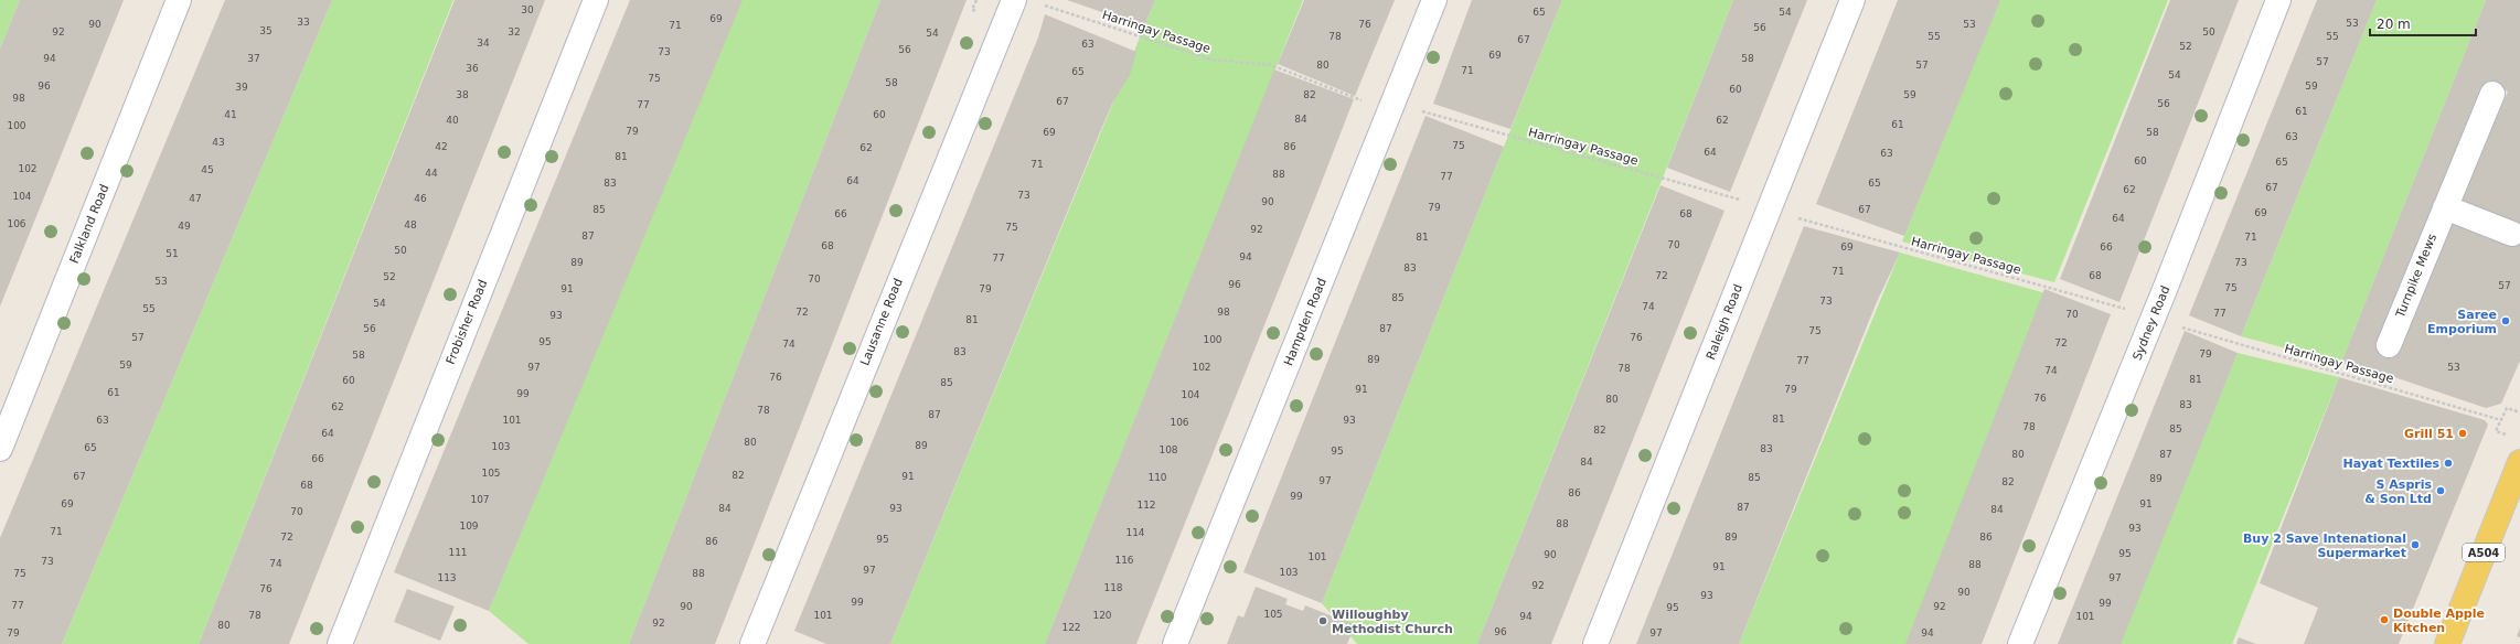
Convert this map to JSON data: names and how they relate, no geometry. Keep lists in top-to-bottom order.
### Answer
{
  "streets": {
    "main road": ["A504"],
    "street": [
      "Falkland Road",
      "Turnpike Mews",
      "Frobisher Road",
      "Lausanne Road",
      "Hampden Road",
      "Raleigh Road",
      "Sydney Road"
    ],
    "path": ["Harringay Passage"]
  },
  "places": [
    "Saree Emporium",
    "Grill 51",
    "Hayat Textiles",
    "S Aspris & Son Ltd",
    "Buy 2 Save Intenational Supermarket",
    "Double Apple Kitchen",
    "Willoughby Methodist Church"
  ],
  "house_numbers": [
    "30",
    "65",
    "54",
    "69",
    "33",
    "53",
    "90",
    "76",
    "53",
    "71",
    "56",
    "35",
    "92",
    "32",
    "50",
    "54",
    "78",
    "55",
    "55",
    "67",
    "34",
    "63",
    "52",
    "56",
    "73",
    "69",
    "94",
    "37",
    "58",
    "57",
    "80",
    "57",
    "36",
    "71",
    "65",
    "54",
    "75",
    "58",
    "96",
    "59",
    "39",
    "60",
    "38",
    "82",
    "59",
    "98",
    "67",
    "56",
    "77",
    "61",
    "41",
    "60",
    "84",
    "40",
    "62",
    "61",
    "100",
    "79",
    "69",
    "58",
    "63",
    "43",
    "75",
    "42",
    "86",
    "62",
    "64",
    "63",
    "81",
    "60",
    "65",
    "71",
    "102",
    "45",
    "44",
    "88",
    "77",
    "64",
    "83",
    "65",
    "67",
    "62",
    "73",
    "104",
    "47",
    "46",
    "90",
    "79",
    "85",
    "67",
    "69",
    "66",
    "68",
    "64",
    "106",
    "48",
    "49",
    "75",
    "92",
    "87",
    "81",
    "71",
    "70",
    "68",
    "69",
    "66",
    "50",
    "51",
    "94",
    "77",
    "89",
    "73",
    "83",
    "71",
    "72",
    "68",
    "52",
    "70",
    "53",
    "96",
    "57",
    "75",
    "91",
    "79",
    "85",
    "73",
    "54",
    "74",
    "55",
    "72",
    "98",
    "77",
    "70",
    "93",
    "81",
    "56",
    "87",
    "75",
    "57",
    "76",
    "100",
    "95",
    "72",
    "74",
    "83",
    "79",
    "58",
    "89",
    "77",
    "59",
    "97",
    "102",
    "53",
    "78",
    "74",
    "76",
    "81",
    "60",
    "85",
    "91",
    "79",
    "61",
    "99",
    "104",
    "76",
    "80",
    "83",
    "62",
    "78",
    "87",
    "81",
    "63",
    "101",
    "93",
    "106",
    "78",
    "85",
    "82",
    "64",
    "80",
    "89",
    "103",
    "65",
    "83",
    "108",
    "95",
    "80",
    "87",
    "66",
    "84",
    "105",
    "82",
    "67",
    "91",
    "110",
    "85",
    "89",
    "97",
    "82",
    "68",
    "86",
    "99",
    "107",
    "69",
    "91",
    "112",
    "87",
    "84",
    "93",
    "84",
    "70",
    "88",
    "109",
    "93",
    "71",
    "114",
    "72",
    "89",
    "86",
    "95",
    "86",
    "111",
    "95",
    "90",
    "101",
    "116",
    "73",
    "74",
    "88",
    "91",
    "97",
    "103",
    "75",
    "88",
    "113",
    "97",
    "92",
    "118",
    "76",
    "90",
    "93",
    "99",
    "99",
    "77",
    "90",
    "92",
    "95",
    "105",
    "78",
    "101",
    "120",
    "94",
    "101",
    "92",
    "80",
    "122",
    "96",
    "79",
    "97",
    "94"
  ],
  "scale_bar": "20 m"
}
